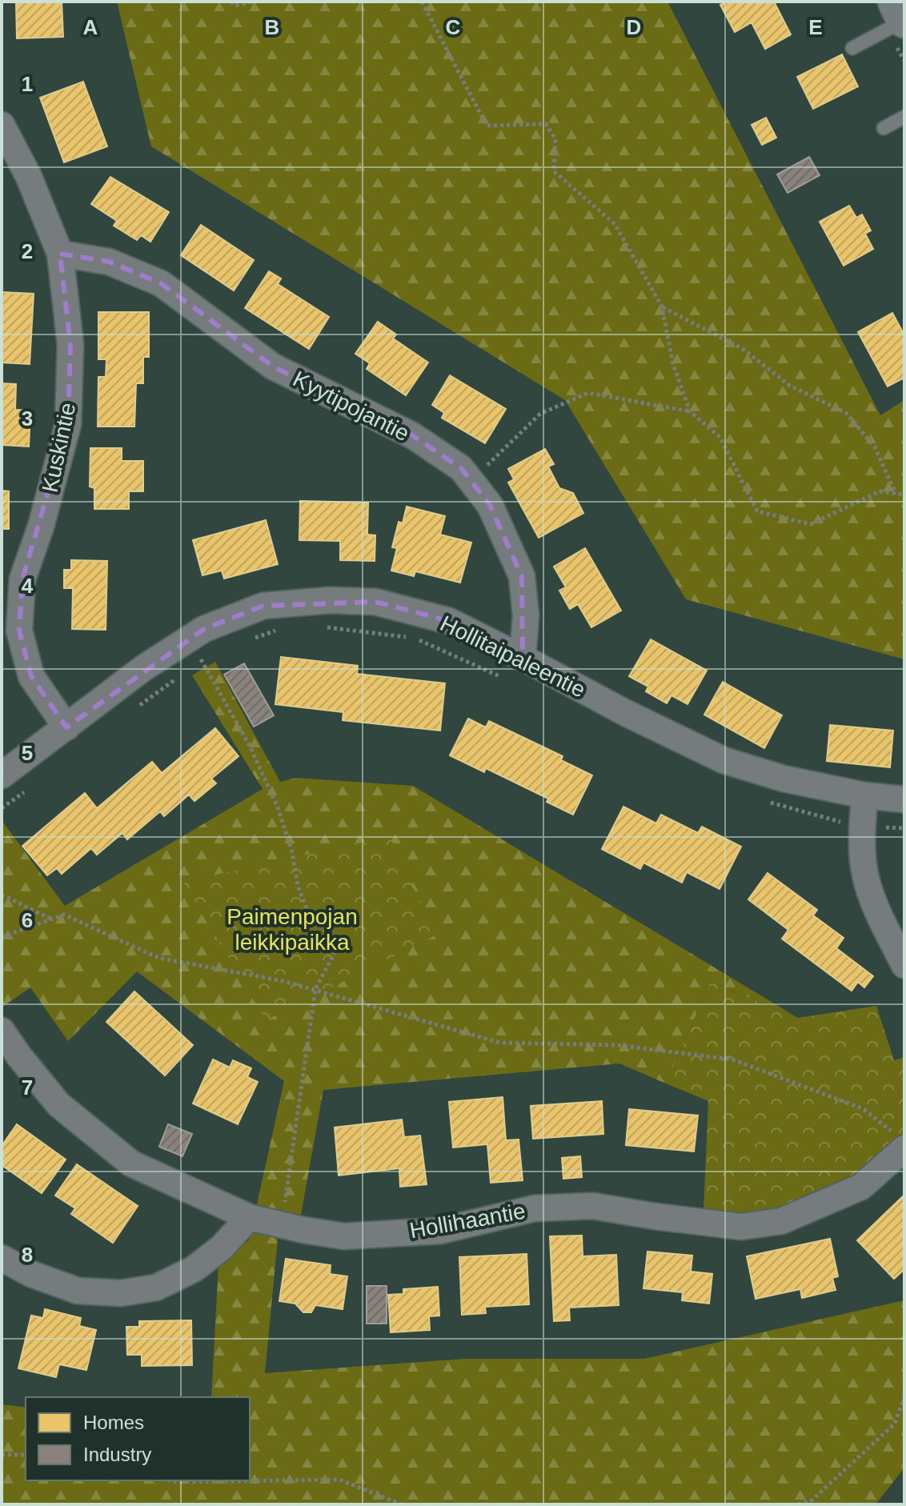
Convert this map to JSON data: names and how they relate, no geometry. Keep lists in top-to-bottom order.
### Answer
{
  "streets": {
    "street": [
      "Kyytipojantie",
      "Kuskintie",
      "Hollitaipaleentie",
      "Hollihaantie"
    ]
  },
  "crossings": [
    ["Kyytipojantie", "Kuskintie"],
    ["Kyytipojantie", "Hollitaipaleentie"],
    ["Kuskintie", "Hollitaipaleentie"]
  ],
  "parks": ["Paimenpojan leikkipaikka"],
  "legend": ["Homes", "Industry"],
  "grid": {
    "columns": [
      "A",
      "B",
      "C",
      "D",
      "E"
    ],
    "rows": [
      "1",
      "2",
      "3",
      "4",
      "5",
      "6",
      "7",
      "8"
    ]
  }
}
